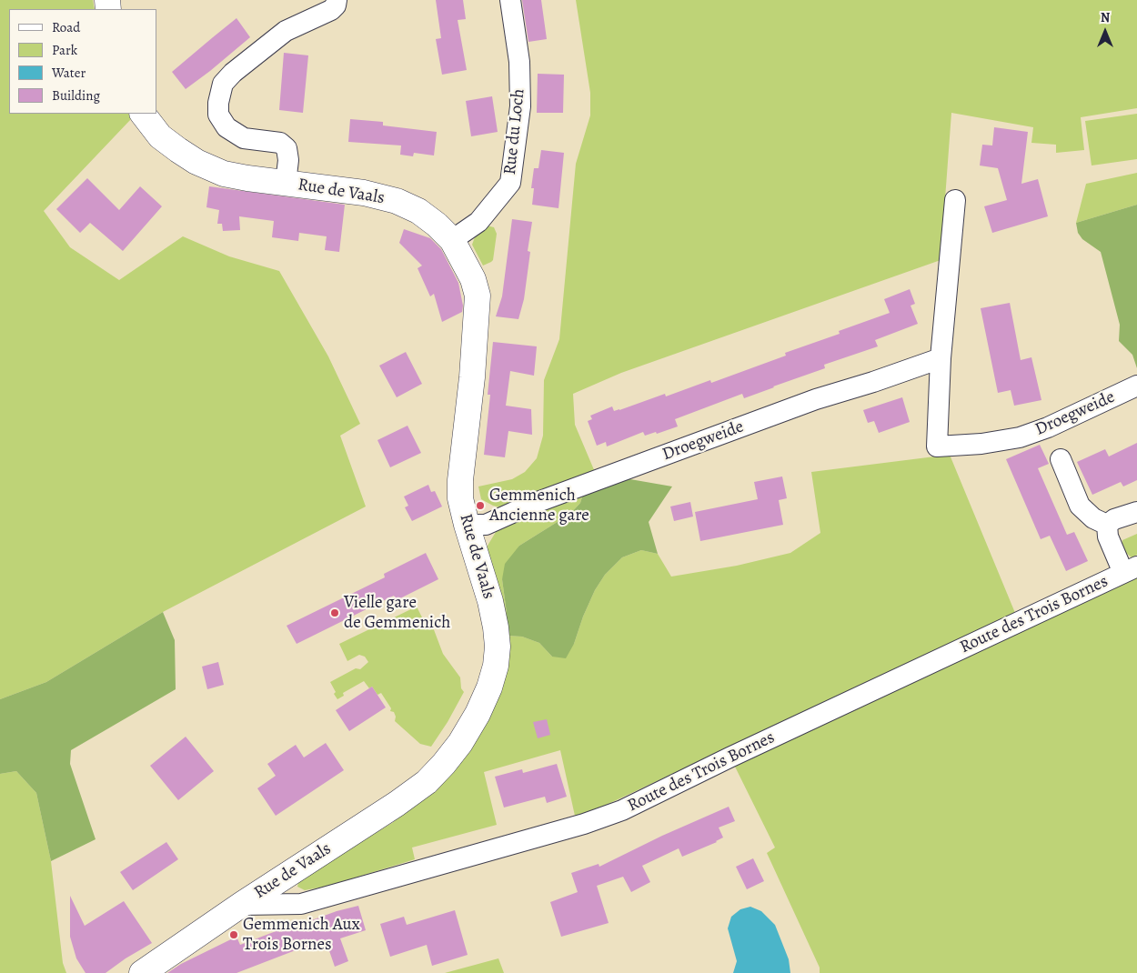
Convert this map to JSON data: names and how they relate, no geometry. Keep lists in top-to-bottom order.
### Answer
{
  "streets": {
    "main road": ["Rue de Vaals"],
    "street": ["Rue du Loch", "Droegweide", "Route des Trois Bornes"]
  },
  "crossings": [
    ["Rue du Loch", "Rue de Vaals"],
    ["Rue de Vaals", "Droegweide"],
    ["Rue de Vaals", "Route des Trois Bornes"]
  ],
  "places": ["Gemmenich Ancienne gare", "Vielle gare de Gemmenich", "Gemmenich Aux Trois Bornes"],
  "legend": [
    "Road",
    "Park",
    "Water",
    "Building"
  ],
  "north": "top"
}
